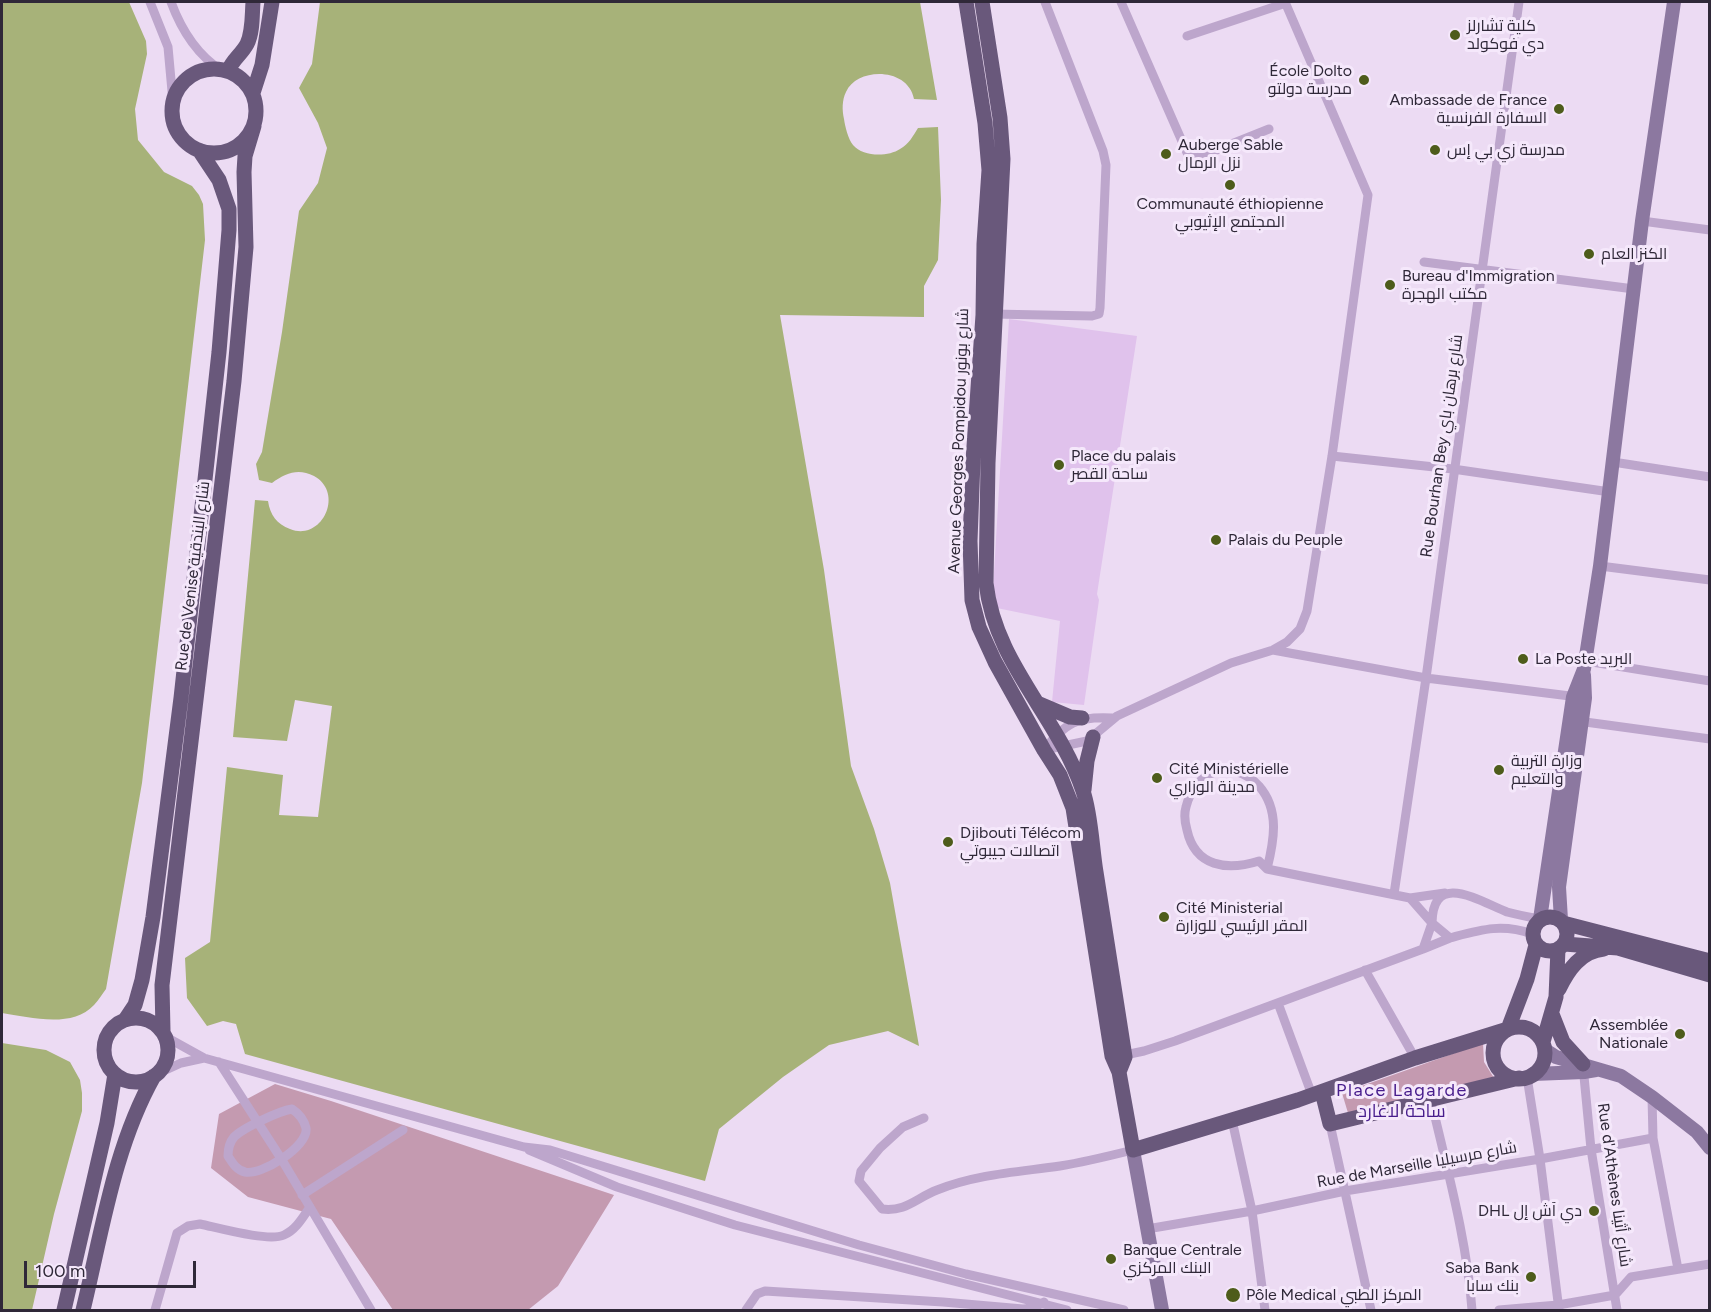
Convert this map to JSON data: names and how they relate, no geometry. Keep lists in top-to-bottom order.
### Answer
{
  "streets": {
    "main road": ["Avenue Georges Pompidou شارع بونور", "Rue de Venise شارع البندقية"],
    "street": ["Rue Bourhan Bey شارع برهان باي", "Rue de Marseille شارع مرسيليا", "Rue d'Athènes شارع أثينا"]
  },
  "crossings": [
    ["Rue de Marseille شارع مرسيليا", "Rue d'Athènes شارع أثينا"]
  ],
  "districts": ["Place Lagarde ساحة لاغارد"],
  "places": [
    "كلية تشارلز دي فوكولد",
    "École Dolto مدرسة دولتو",
    "Ambassade de France السفارة الفرنسية",
    "مدرسة زي بي إس",
    "Auberge Sable نزل الرمال",
    "Communauté éthiopienne المجتمع الإثيوبي",
    "الكنز العام",
    "Bureau d'Immigration مكتب الهجرة",
    "Place du palais ساحة القصر",
    "Palais du Peuple",
    "La Poste البريد",
    "وزارة التربية والتعليم",
    "Cité Ministérielle مدينة الوزاري",
    "Djibouti Télécom اتصالات جيبوتي",
    "Cité Ministerial المقر الرئيسي للوزارة",
    "Assemblée Nationale",
    "DHL دي آش إل",
    "Banque Centrale البنك المركزي",
    "Saba Bank بنك سابا",
    "Pôle Medical المركز الطبي"
  ],
  "scale_bar": "100 m"
}
